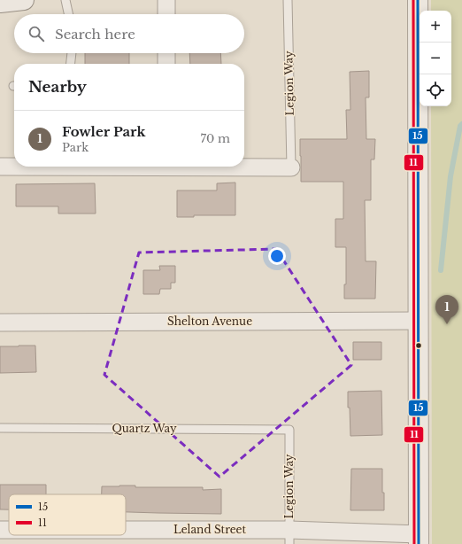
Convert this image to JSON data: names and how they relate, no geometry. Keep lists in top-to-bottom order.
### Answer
{
  "streets": {
    "street": ["Shelton Avenue", "Leland Street"],
    "lane": ["Legion Way", "Quartz Way"]
  },
  "crossings": [
    ["Legion Way", "Quartz Way"],
    ["Legion Way", "Leland Street"]
  ],
  "lines": ["transit line 15", "transit line 11"],
  "legend": ["15", "11"],
  "page": {
    "map_buttons": ["+", "−"],
    "search": "Search here",
    "heading": "Nearby",
    "list": [
      {
        "mark": "1",
        "name": "Fowler Park",
        "note": "Park",
        "value": "70 m"
      }
    ],
    "pins": "1"
  }
}
